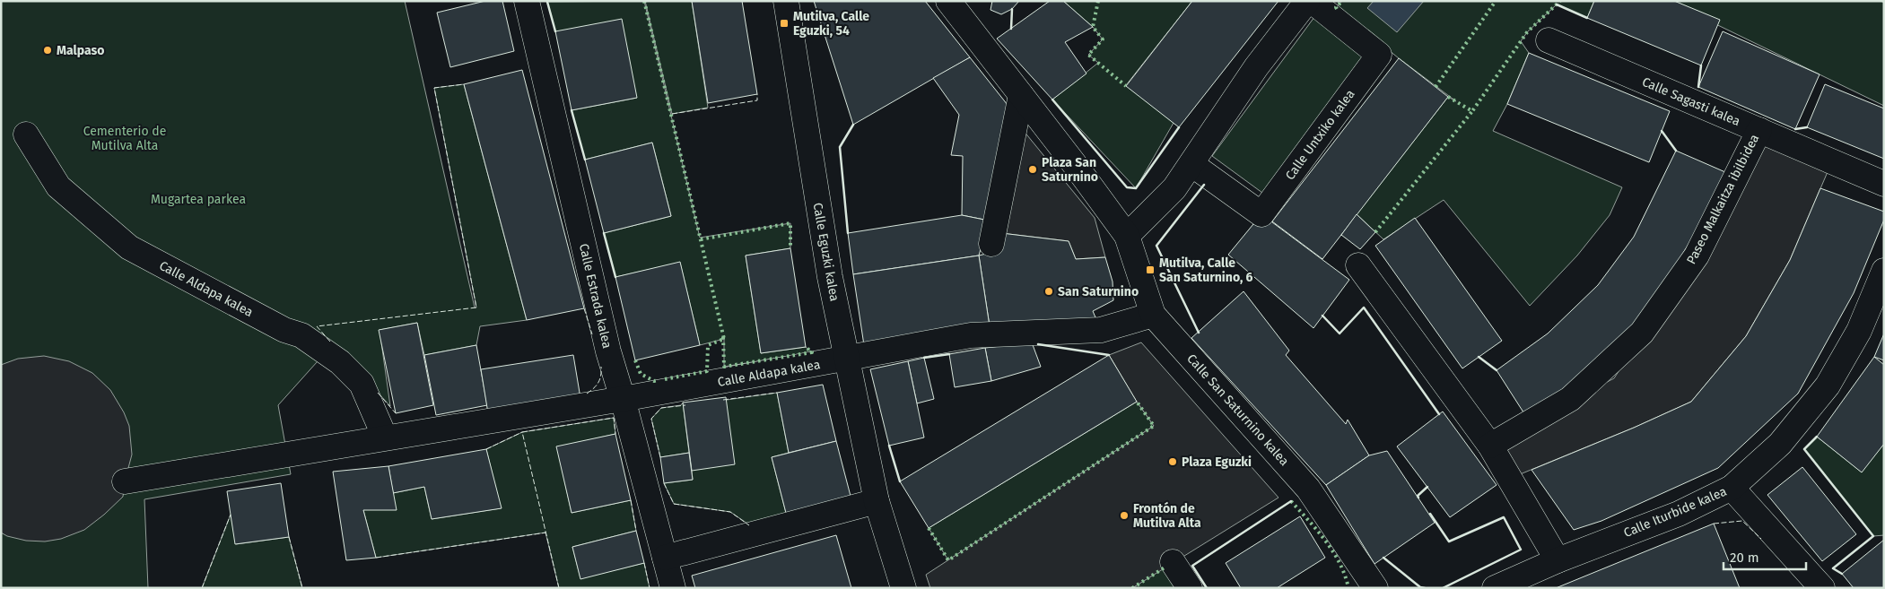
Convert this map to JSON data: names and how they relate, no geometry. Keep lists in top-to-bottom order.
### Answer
{
  "streets": {
    "street": [
      "Calle Sagasti kalea",
      "Calle Untxiko kalea",
      "Paseo Malkaitza ibilbidea",
      "Calle Eguzki kalea",
      "Calle Aldapa kalea",
      "Calle Estrada kalea",
      "Calle San Saturnino kalea",
      "Calle Iturbide kalea"
    ]
  },
  "crossings": [
    ["Calle Sagasti kalea", "Paseo Malkaitza ibilbidea"],
    ["Calle Eguzki kalea", "Calle Aldapa kalea"],
    ["Calle Aldapa kalea", "Calle Estrada kalea"],
    ["Calle Aldapa kalea", "Calle San Saturnino kalea"]
  ],
  "parks": ["Cementerio de Mutilva Alta", "Mugartea parkea"],
  "places": {
    "transit": ["Mutilva, Calle Eguzki, 54", "Mutilva, Calle San Saturnino, 6"],
    "other": [
      "Malpaso",
      "Plaza San Saturnino",
      "San Saturnino",
      "Plaza Eguzki",
      "Frontón de Mutilva Alta"
    ]
  },
  "scale_bar": "20 m"
}
